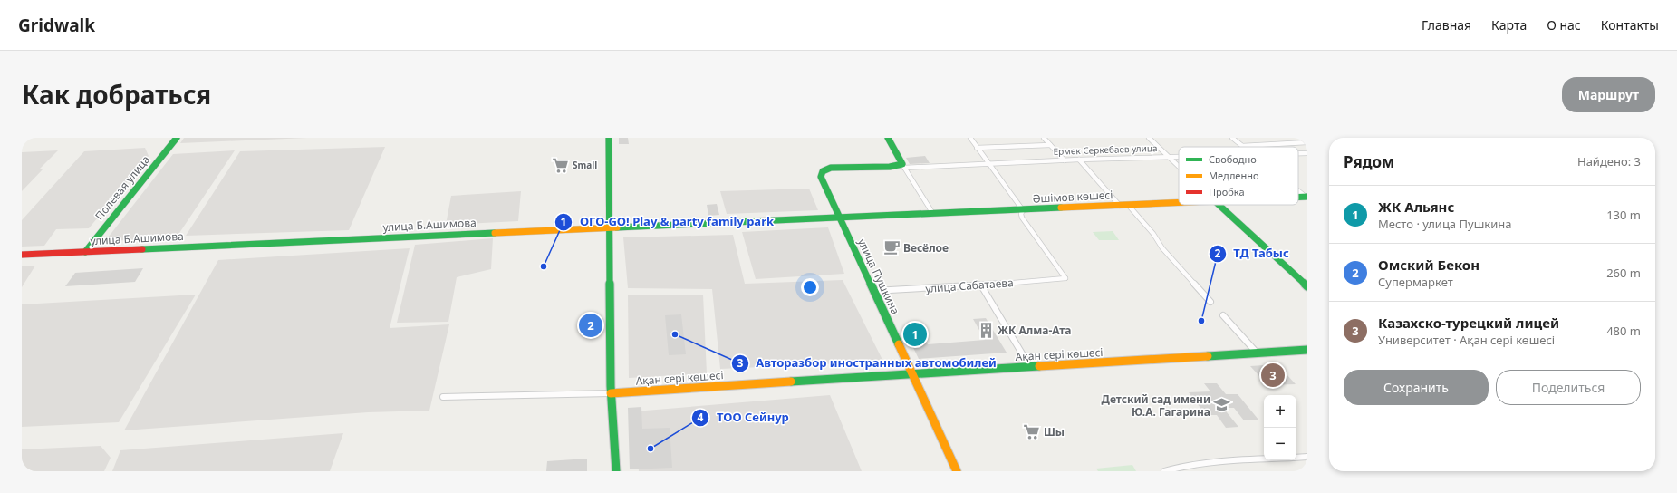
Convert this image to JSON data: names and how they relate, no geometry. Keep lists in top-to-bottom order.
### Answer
{
  "streets": {
    "street": [
      "Ермек Серкебаев улица",
      "Полевая улица",
      "Әшімов көшесі",
      "улица Б.Ашимова",
      "улица Пушкина",
      "улица Сабатаева",
      "Ақан сері көшесі"
    ]
  },
  "crossings": [
    ["Ермек Серкебаев улица", "улица Пушкина"],
    ["Полевая улица", "улица Б.Ашимова"],
    ["Әшімов көшесі", "улица Б.Ашимова"],
    ["Әшімов көшесі", "улица Пушкина"],
    ["Әшімов көшесі", "улица Сабатаева"],
    ["улица Б.Ашимова", "улица Пушкина"],
    ["улица Пушкина", "улица Сабатаева"],
    ["улица Пушкина", "Ақан сері көшесі"]
  ],
  "places": {
    "supermarket": ["Small", "Шы"],
    "cafe": ["Весёлое"],
    "other": [
      "ОГО-GO! Play & party family park",
      "ТД Табыс",
      "Авторазбор иностранных автомобилей",
      "ТОО Сейнур"
    ],
    "building": ["ЖК Алма-Ата"],
    "school or university": ["Детский сад имени Ю.А. Гагарина"]
  },
  "legend": ["Свободно", "Медленно", "Пробка"],
  "page": {
    "header": "Gridwalk",
    "nav": [
      "Главная",
      "Карта",
      "О нас",
      "Контакты"
    ],
    "title": "Как добраться",
    "buttons": [
      "Маршрут",
      ["Сохранить", "Поделиться"]
    ],
    "heading": ["Рядом", "Найдено: 3"],
    "list": [
      {
        "mark": "1",
        "name": "ЖК Альянс",
        "note": "Место · улица Пушкина",
        "value": "130 m"
      },
      {
        "mark": "2",
        "name": "Омский Бекон",
        "note": "Супермаркет",
        "value": "260 m"
      },
      {
        "mark": "3",
        "name": "Казахско-турецкий лицей",
        "note": "Университет · Ақан сері көшесі",
        "value": "480 m"
      }
    ],
    "pins": ["2", "1", "3"],
    "map_buttons": ["+", "−"]
  }
}
